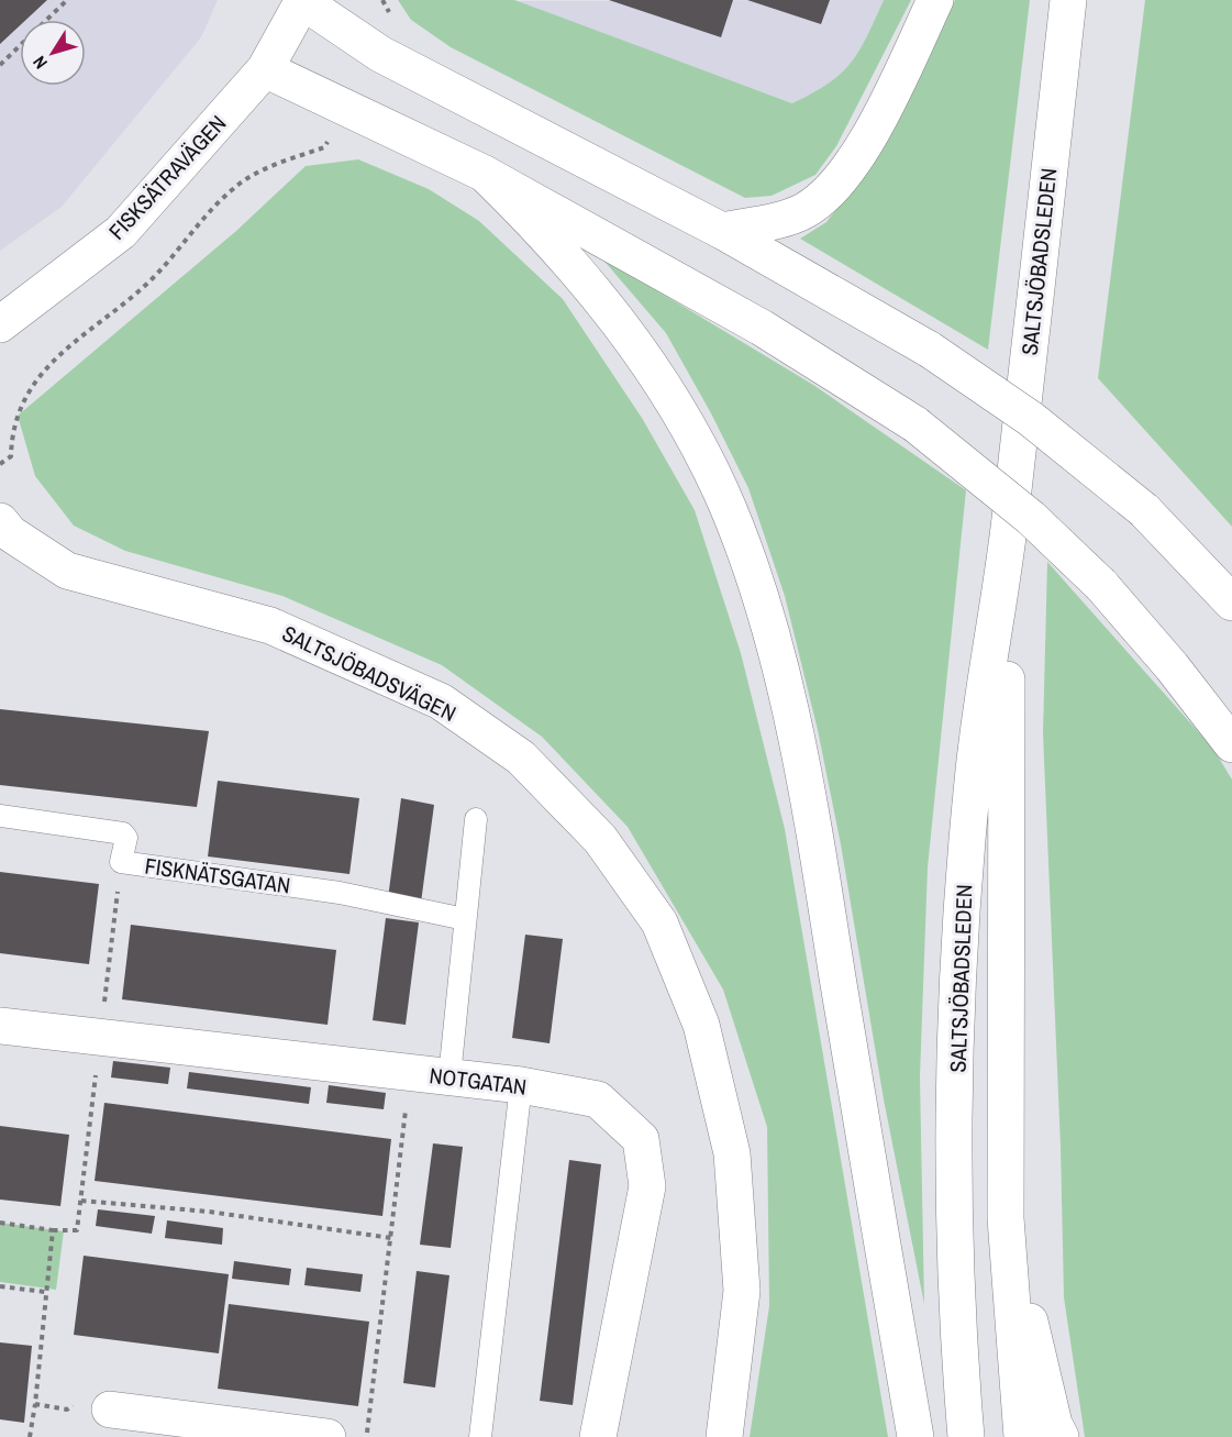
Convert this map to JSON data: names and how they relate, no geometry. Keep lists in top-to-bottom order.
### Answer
{
  "streets": {
    "main road": [
      "FISKSÄTRAVÄGEN",
      "SALTSJÖBADSLEDEN",
      "SALTSJÖBADSVÄGEN",
      "NOTGATAN"
    ],
    "lane": ["FISKNÄTSGATAN"]
  },
  "north": "bottom left"
}
